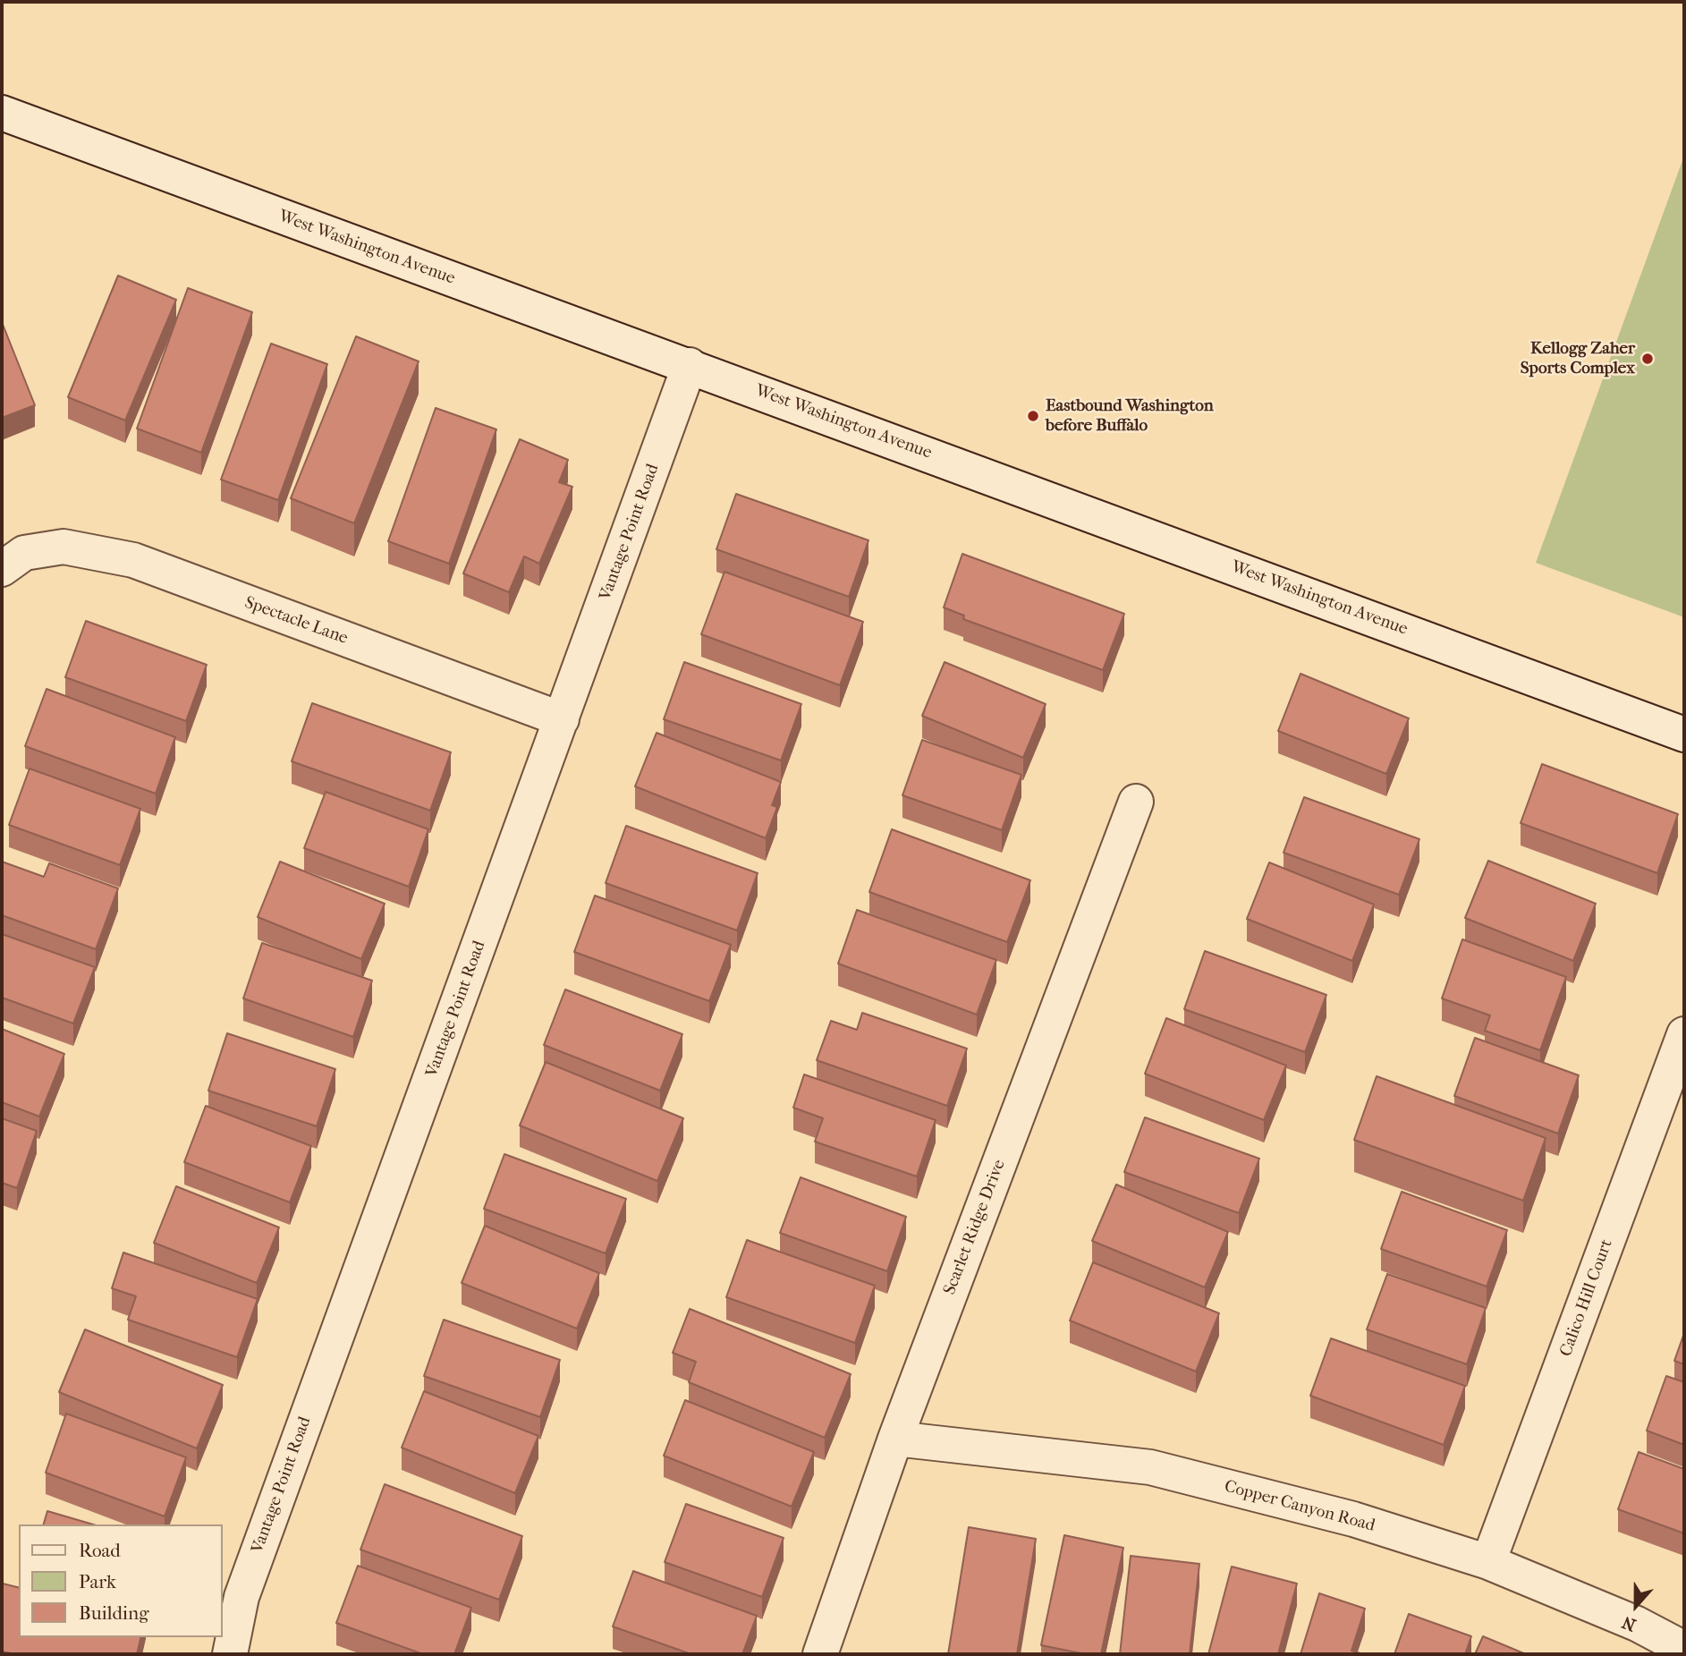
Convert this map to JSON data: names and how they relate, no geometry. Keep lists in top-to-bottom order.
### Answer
{
  "streets": {
    "street": [
      "West Washington Avenue",
      "Vantage Point Road",
      "Spectacle Lane",
      "Scarlet Ridge Drive",
      "Calico Hill Court",
      "Copper Canyon Road"
    ]
  },
  "crossings": [
    ["West Washington Avenue", "Vantage Point Road"],
    ["Vantage Point Road", "Spectacle Lane"],
    ["Scarlet Ridge Drive", "Copper Canyon Road"],
    ["Calico Hill Court", "Copper Canyon Road"]
  ],
  "places": ["Kellogg Zaher Sports Complex", "Eastbound Washington before Buffalo"],
  "legend": ["Road", "Park", "Building"],
  "north": "bottom"
}
